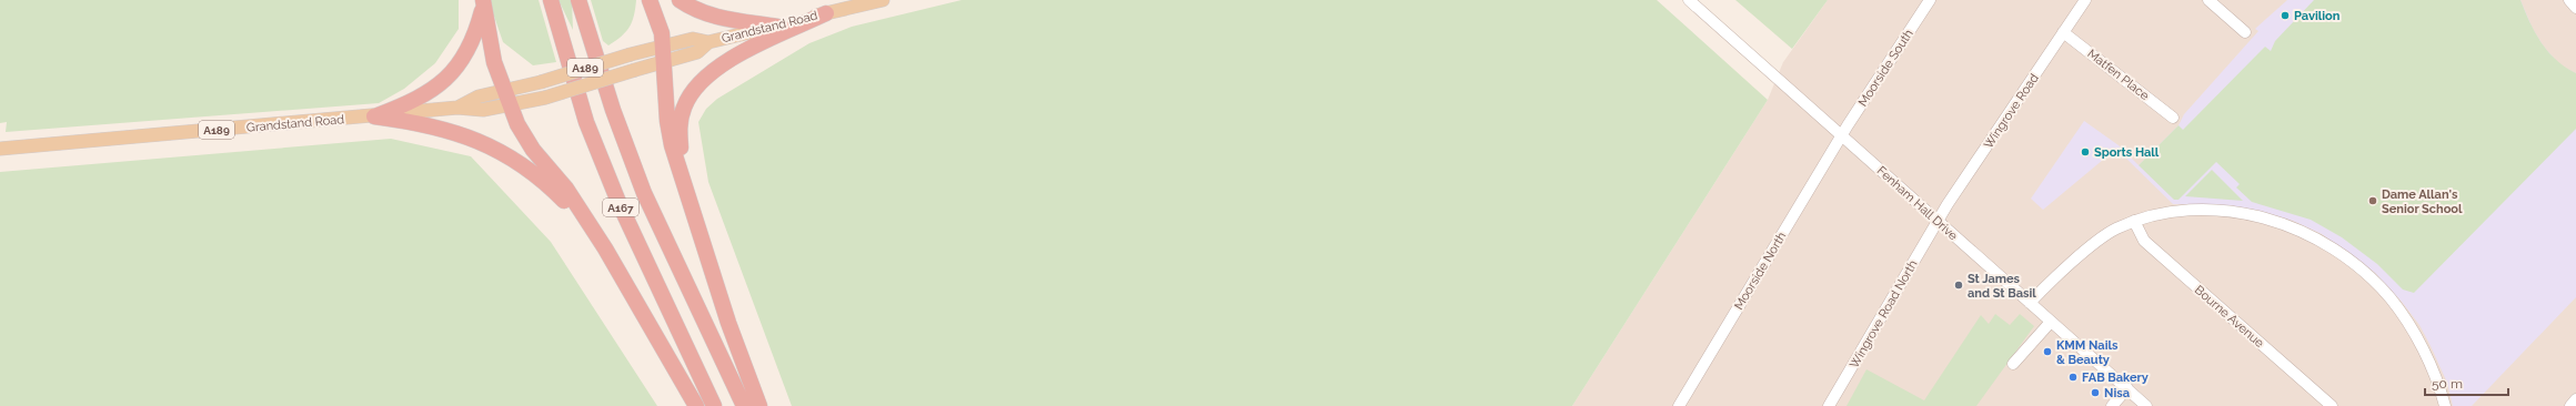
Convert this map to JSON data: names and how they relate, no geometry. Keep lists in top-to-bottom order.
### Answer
{
  "streets": {
    "highway": ["A167"],
    "main road": ["Grandstand Road", "A189"],
    "street": [
      "Moorside South",
      "Matfen Place",
      "Wingrove Road",
      "Fenham Hall Drive",
      "Moorside North",
      "Wingrove Road North",
      "Bourne Avenue"
    ]
  },
  "crossings": [
    ["Moorside South", "Fenham Hall Drive"],
    ["Moorside South", "Moorside North"],
    ["Matfen Place", "Wingrove Road"],
    ["Wingrove Road", "Fenham Hall Drive"],
    ["Wingrove Road", "Wingrove Road North"],
    ["Fenham Hall Drive", "Moorside North"],
    ["Fenham Hall Drive", "Wingrove Road North"]
  ],
  "places": [
    "Pavilion",
    "Sports Hall",
    "Dame Allan's Senior School",
    "St James and St Basil",
    "KMM Nails & Beauty",
    "FAB Bakery",
    "Nisa"
  ],
  "scale_bar": "50 m"
}
